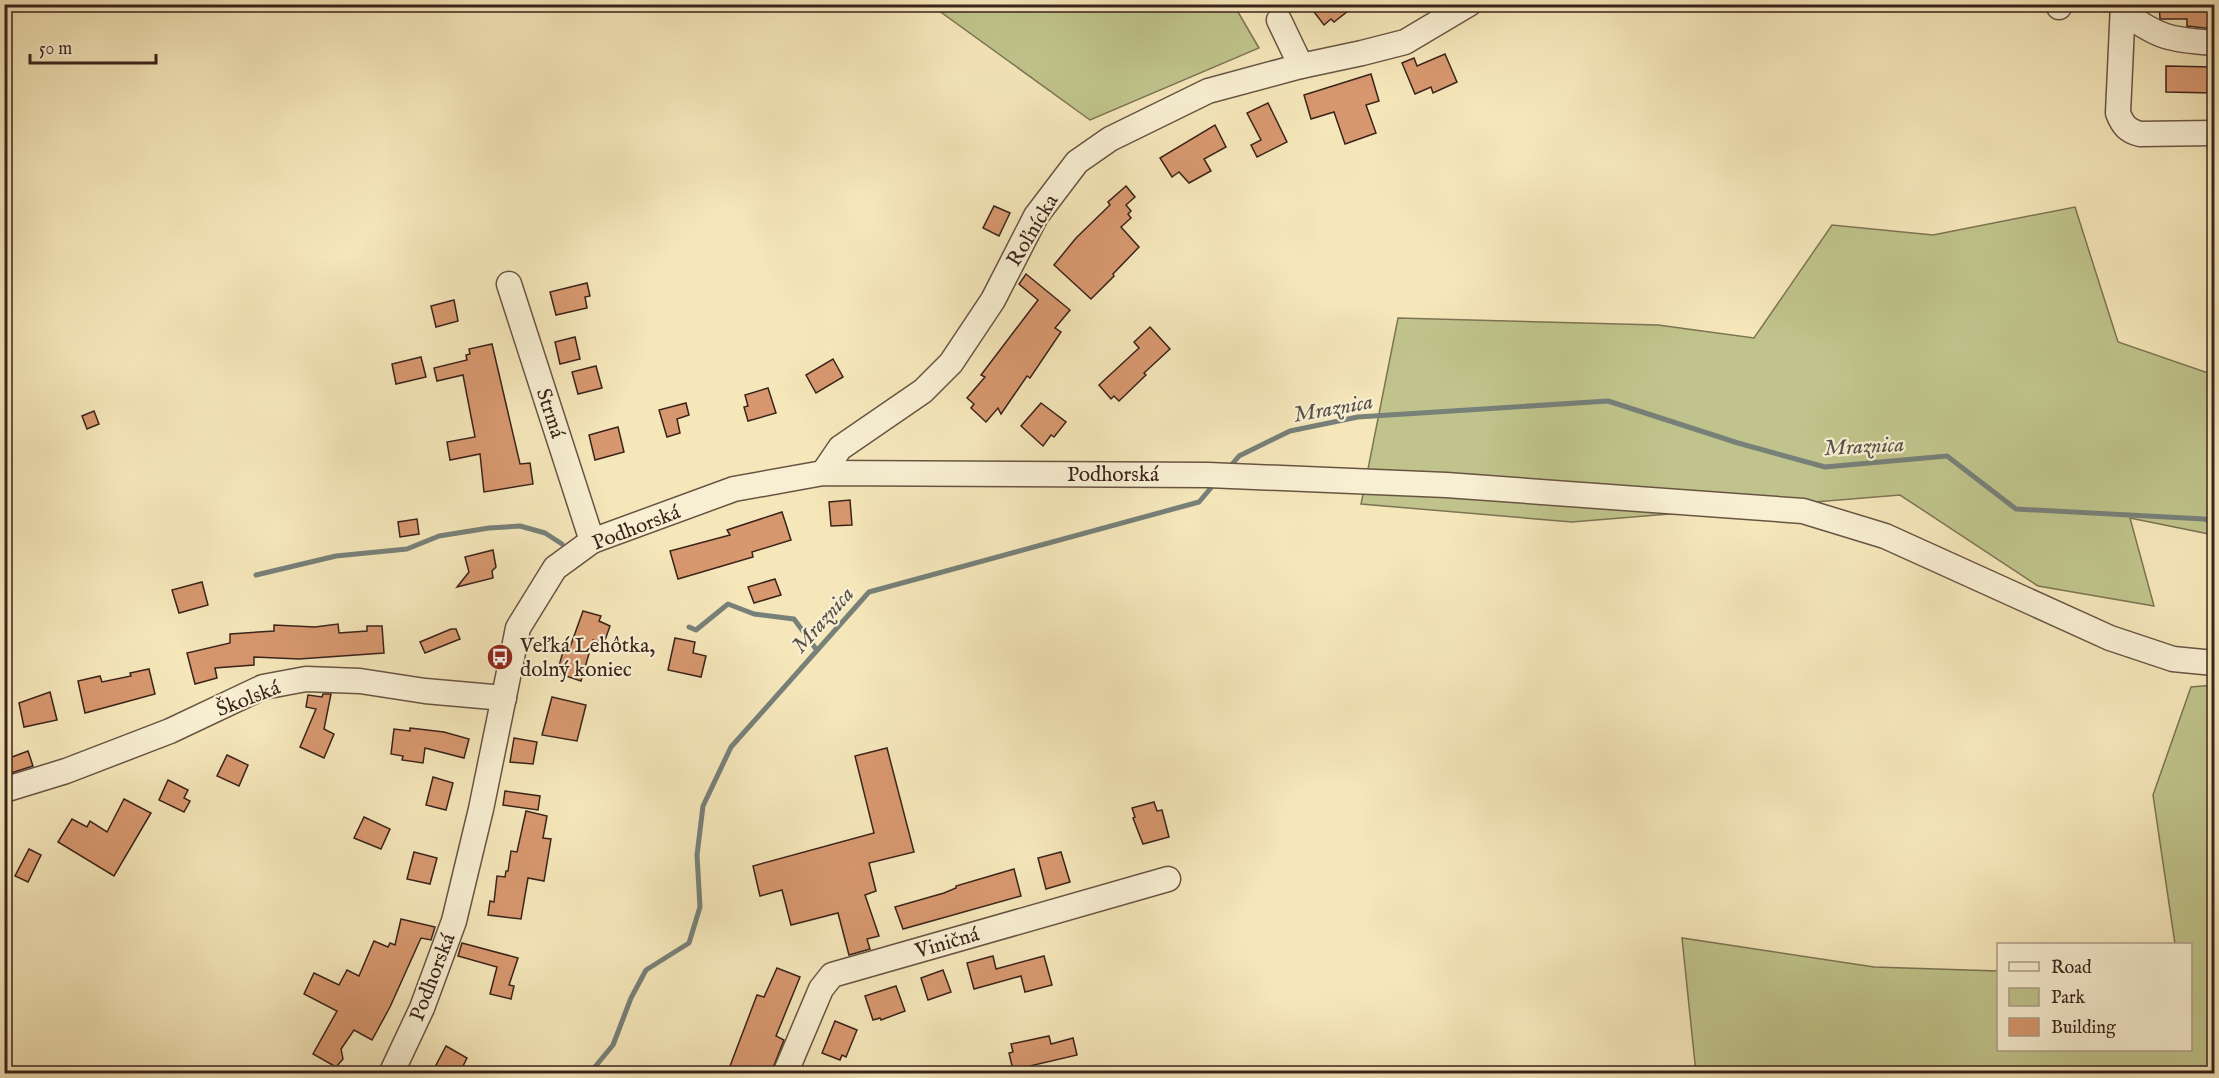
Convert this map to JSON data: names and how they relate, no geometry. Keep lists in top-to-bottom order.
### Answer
{
  "streets": {
    "street": [
      "Roľnícka",
      "Strmá",
      "Podhorská",
      "Školská",
      "Viničná"
    ]
  },
  "crossings": [
    ["Roľnícka", "Podhorská"],
    ["Strmá", "Podhorská"],
    ["Podhorská", "Školská"]
  ],
  "water": ["Mraznica"],
  "places": {
    "bus stop": ["Veľká Lehôtka, dolný koniec"]
  },
  "legend": ["Road", "Park", "Building"],
  "scale_bar": "50 m"
}
